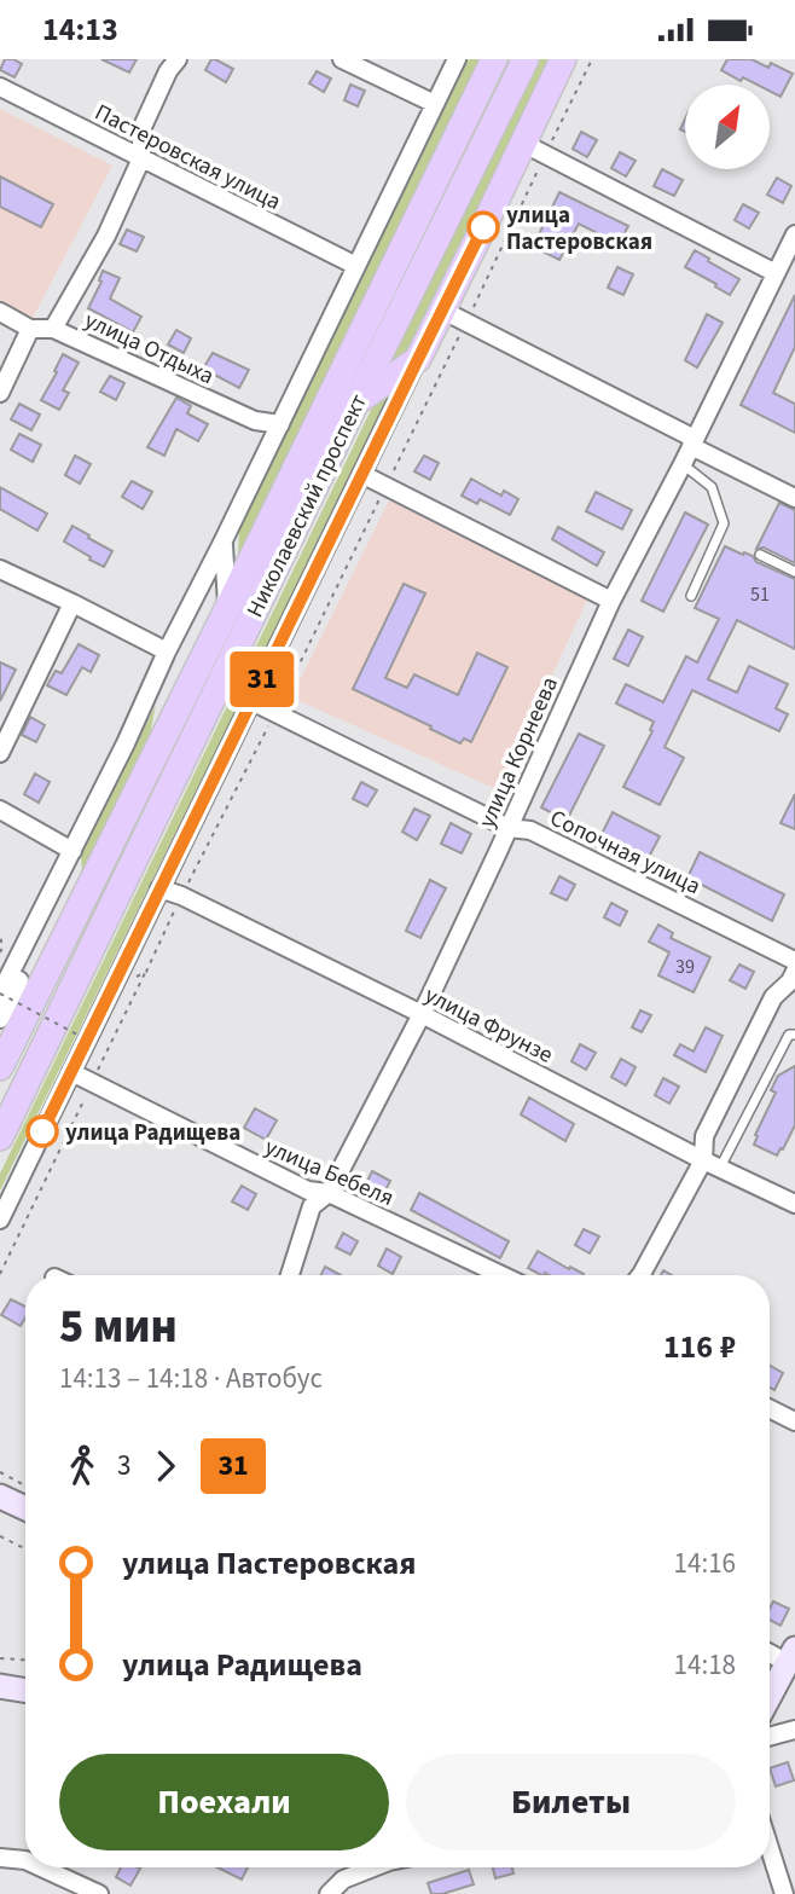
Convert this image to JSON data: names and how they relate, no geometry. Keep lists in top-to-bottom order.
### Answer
{
  "streets": {
    "main road": ["Николаевский проспект"],
    "street": [
      "Пастеровская улица",
      "улица Отдыха",
      "улица Корнеева",
      "Сопочная улица",
      "улица Фрунзе",
      "улица Бебеля"
    ]
  },
  "crossings": [
    ["улица Корнеева", "Сопочная улица"],
    ["улица Корнеева", "улица Фрунзе"],
    ["улица Корнеева", "улица Бебеля"]
  ],
  "places": ["улица Пастеровская", "улица Радищева"],
  "lines": ["bus line 31"],
  "house_numbers": ["51", "39"],
  "north": "top right",
  "page": {
    "status": "14:13",
    "on_map": "31",
    "heading": ["5 мин", "14:13 – 14:18 · Автобус", "116 ₽"],
    "legs": ["3", "31"],
    "list": [
      {
        "name": "улица Пастеровская",
        "value": "14:16"
      },
      {
        "name": "улица Радищева",
        "value": "14:18"
      }
    ],
    "buttons": ["Поехали", "Билеты"]
  }
}
